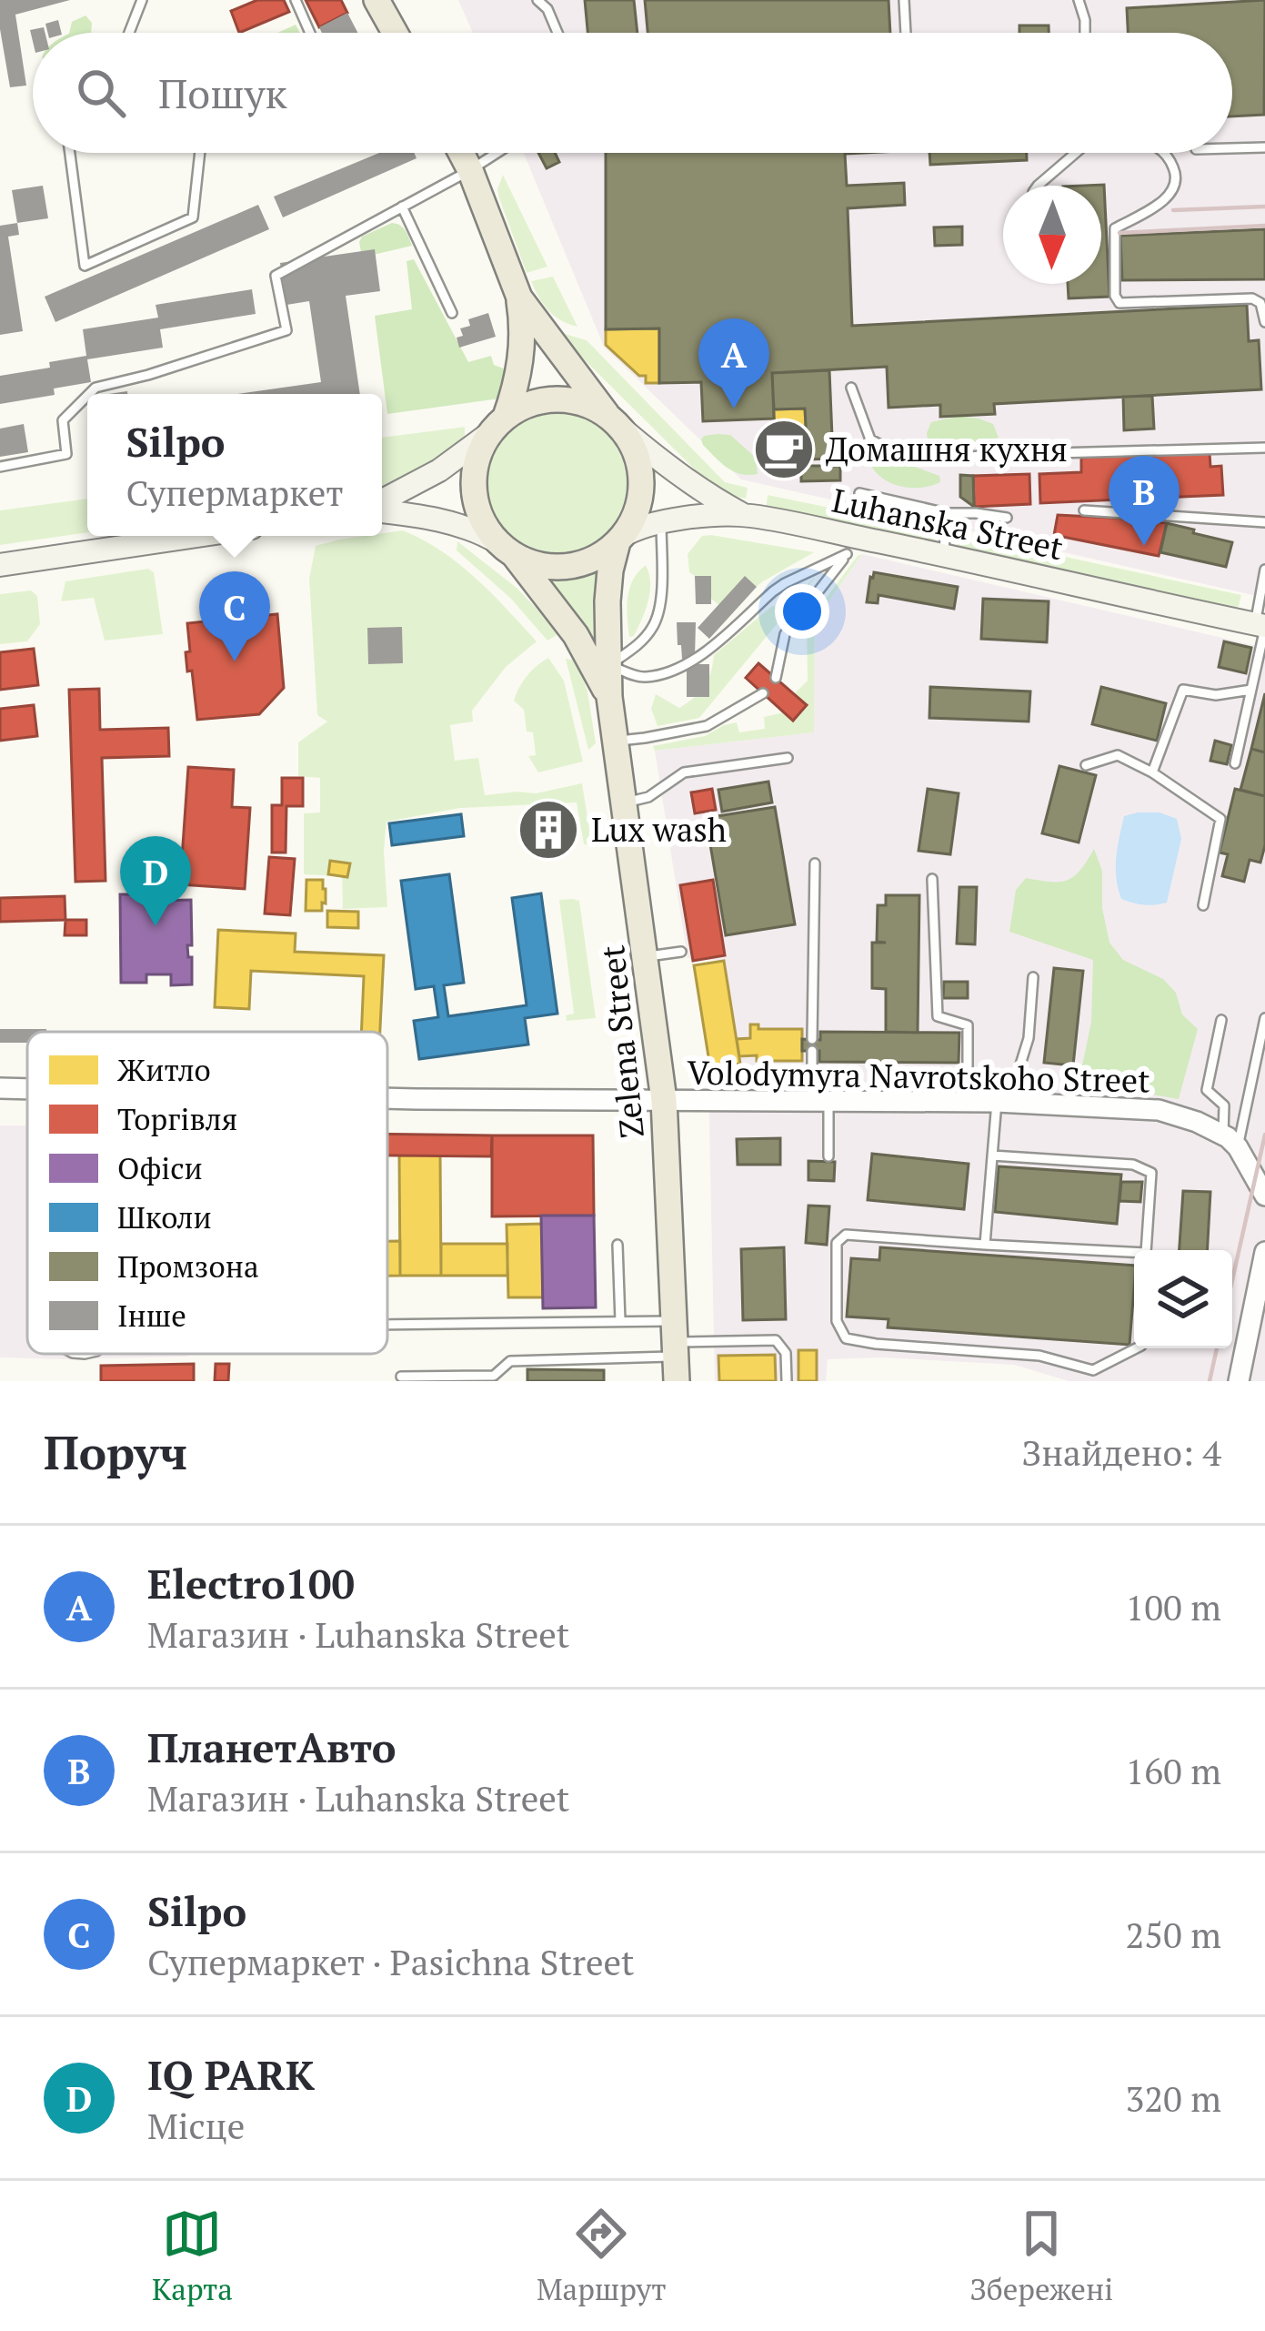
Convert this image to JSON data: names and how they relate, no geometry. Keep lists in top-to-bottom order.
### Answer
{
  "streets": {
    "main road": ["Luhanska Street", "Zelena Street"],
    "street": ["Volodymyra Navrotskoho Street"]
  },
  "crossings": [
    ["Luhanska Street", "Zelena Street"],
    ["Zelena Street", "Volodymyra Navrotskoho Street"]
  ],
  "places": {
    "cafe": ["Домашня кухня"],
    "building": ["Lux wash"]
  },
  "legend": [
    "Житло",
    "Торгівля",
    "Офіси",
    "Школи",
    "Промзона",
    "Інше"
  ],
  "north": "bottom",
  "page": {
    "search": "Пошук",
    "pins": [
      "A",
      "B",
      "C",
      "D"
    ],
    "popup": ["Silpo", "Супермаркет"],
    "heading": ["Поруч", "Знайдено: 4"],
    "list": [
      {
        "mark": "A",
        "name": "Electro100",
        "note": "Магазин · Luhanska Street",
        "value": "100 m"
      },
      {
        "mark": "B",
        "name": "ПланетАвто",
        "note": "Магазин · Luhanska Street",
        "value": "160 m"
      },
      {
        "mark": "C",
        "name": "Silpo",
        "note": "Супермаркет · Pasichna Street",
        "value": "250 m"
      },
      {
        "mark": "D",
        "name": "IQ PARK",
        "note": "Місце",
        "value": "320 m"
      }
    ],
    "nav": ["Карта", "Маршрут", "Збережені"]
  }
}
